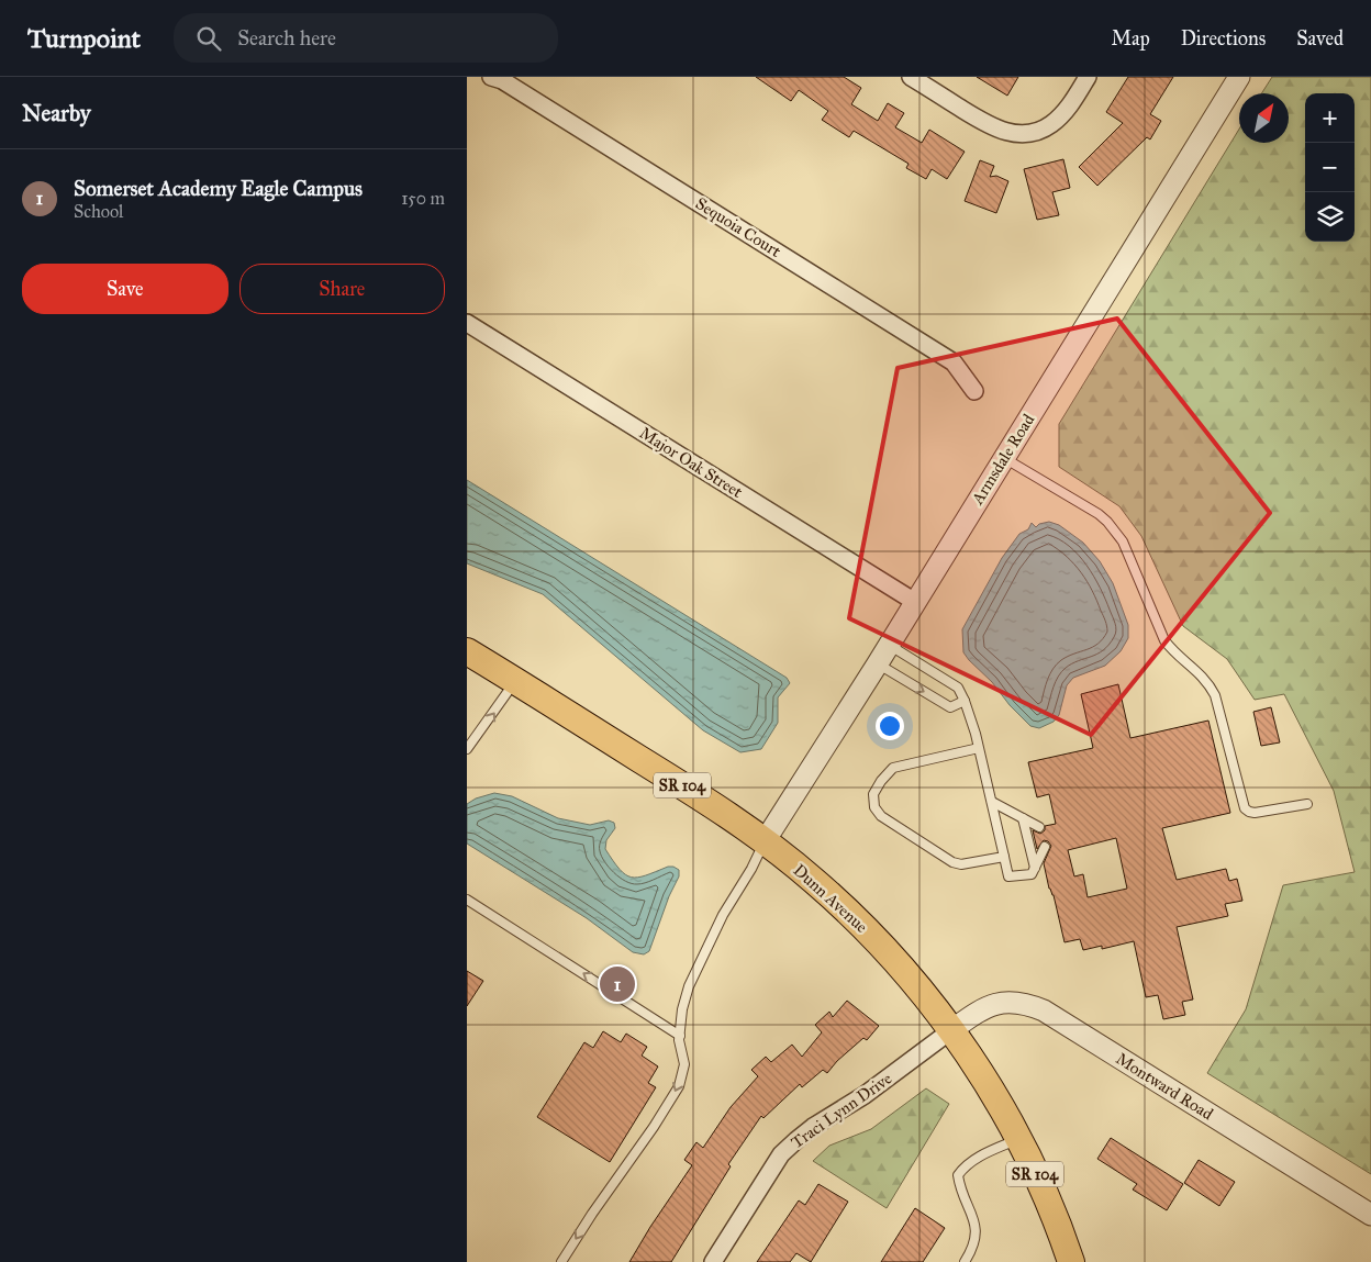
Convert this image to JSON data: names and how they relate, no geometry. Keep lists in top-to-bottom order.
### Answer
{
  "streets": {
    "main road": ["SR 104", "Dunn Avenue"],
    "street": [
      "Sequoia Court",
      "Armsdale Road",
      "Major Oak Street",
      "Montward Road",
      "Traci Lynn Drive"
    ]
  },
  "crossings": [
    ["Armsdale Road", "Major Oak Street"],
    ["Armsdale Road", "Dunn Avenue"],
    ["Dunn Avenue", "Montward Road"],
    ["Dunn Avenue", "Traci Lynn Drive"],
    ["Montward Road", "Traci Lynn Drive"]
  ],
  "north": "top right",
  "page": {
    "header": "Turnpoint",
    "search": "Search here",
    "nav": ["Map", "Directions", "Saved"],
    "heading": "Nearby",
    "map_buttons": ["+", "−"],
    "list": [
      {
        "mark": "1",
        "name": "Somerset Academy Eagle Campus",
        "note": "School",
        "value": "150 m"
      }
    ],
    "buttons": ["Save", "Share"],
    "pins": "1"
  }
}
